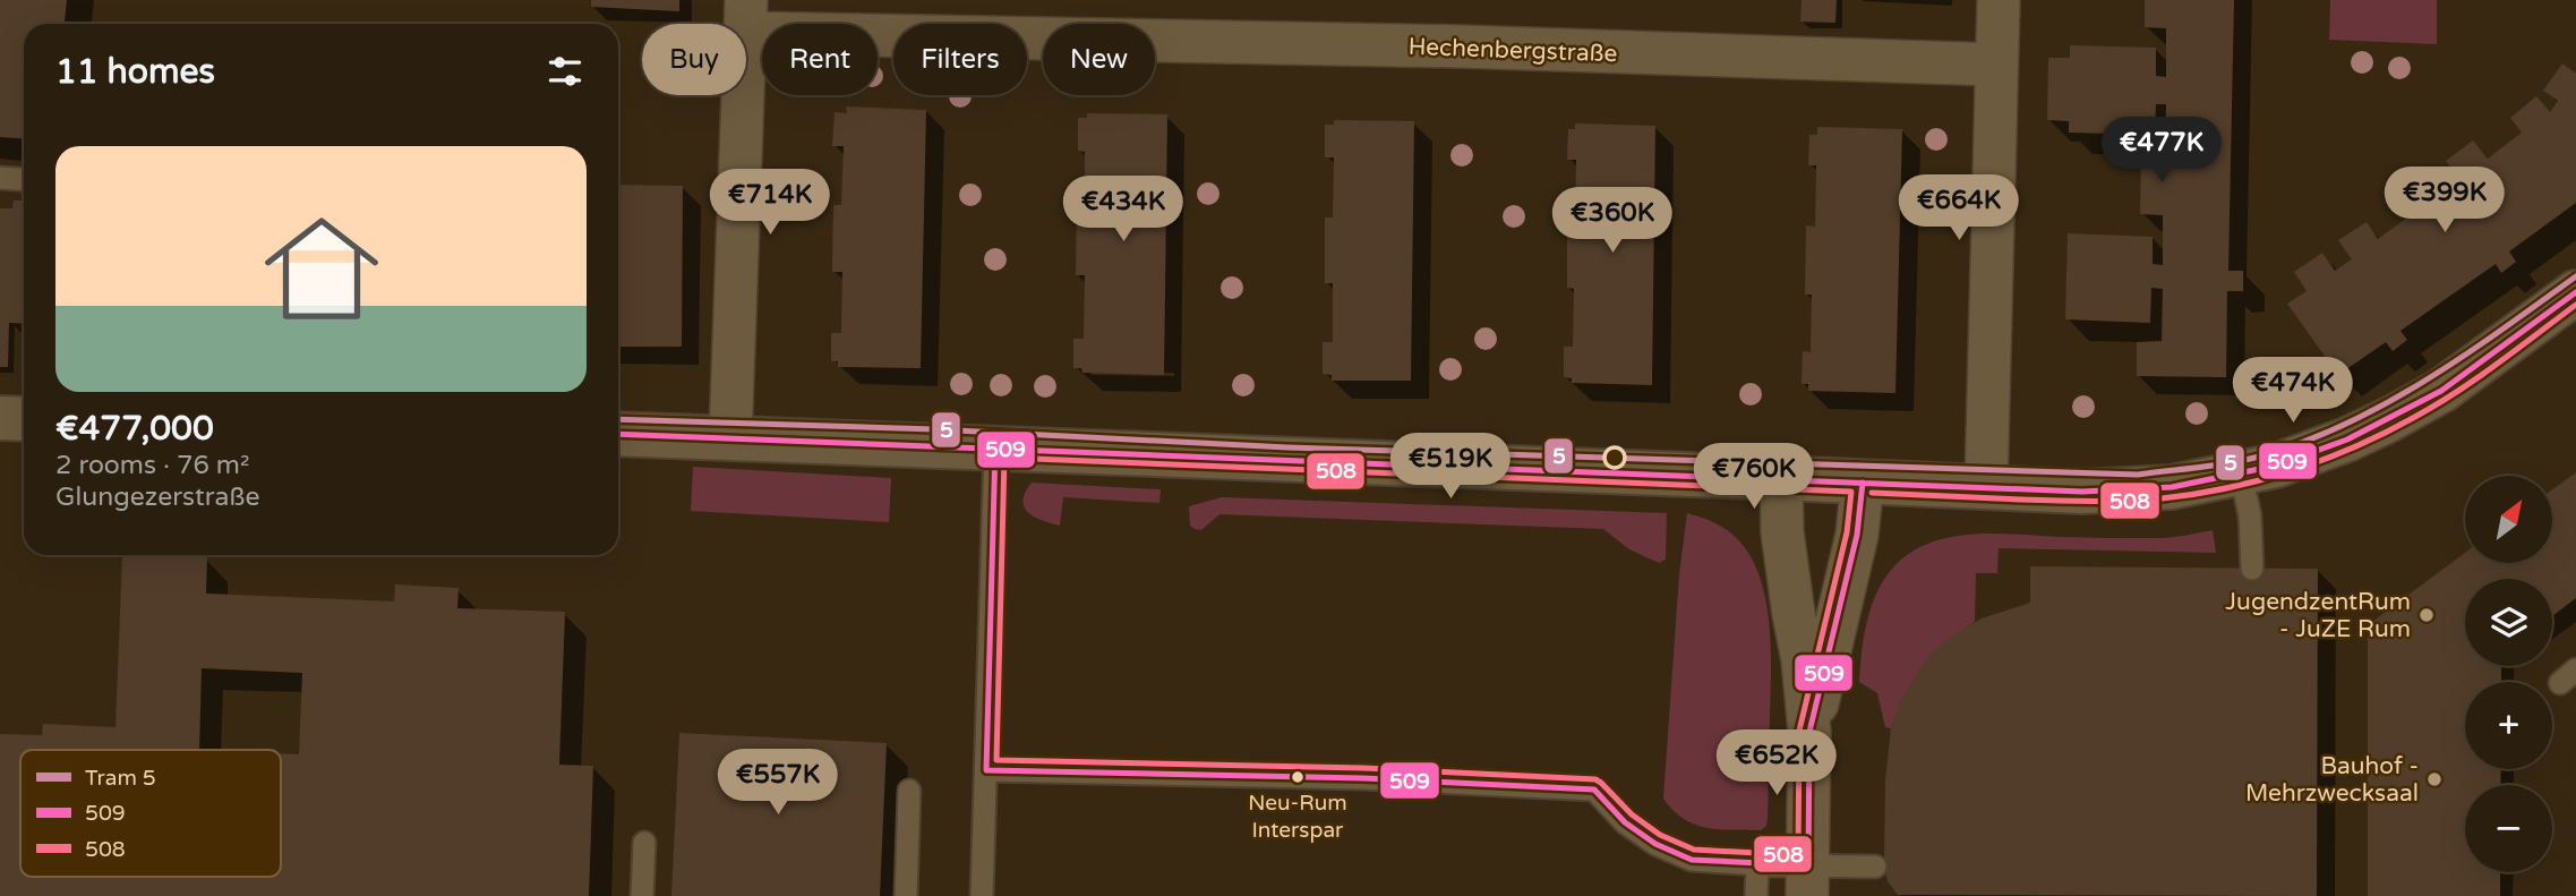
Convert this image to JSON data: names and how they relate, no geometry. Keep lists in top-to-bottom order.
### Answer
{
  "streets": {
    "street": ["Hechenbergstraße"]
  },
  "places": ["JugendzentRum - JuZE Rum", "Neu-Rum Interspar", "Bauhof - Mehrzwecksaal"],
  "lines": ["tram line 5", "transit line 509", "transit line 508"],
  "legend": ["Tram 5", "509", "508"],
  "north": "top right",
  "page": {
    "chip": [
      "Buy",
      "Rent",
      "Filters",
      "New"
    ],
    "heading": "11 homes",
    "price": [
      "€477K",
      "€399K",
      "€714K",
      "€664K",
      "€434K",
      "€360K",
      "€474K",
      "€519K",
      "€760K",
      "€652K",
      "€557K"
    ],
    "list": [
      {
        "name": "€477,000",
        "note": "2 rooms · 76 m² · Glungezerstraße"
      }
    ],
    "map_buttons": ["+", "−"]
  }
}
